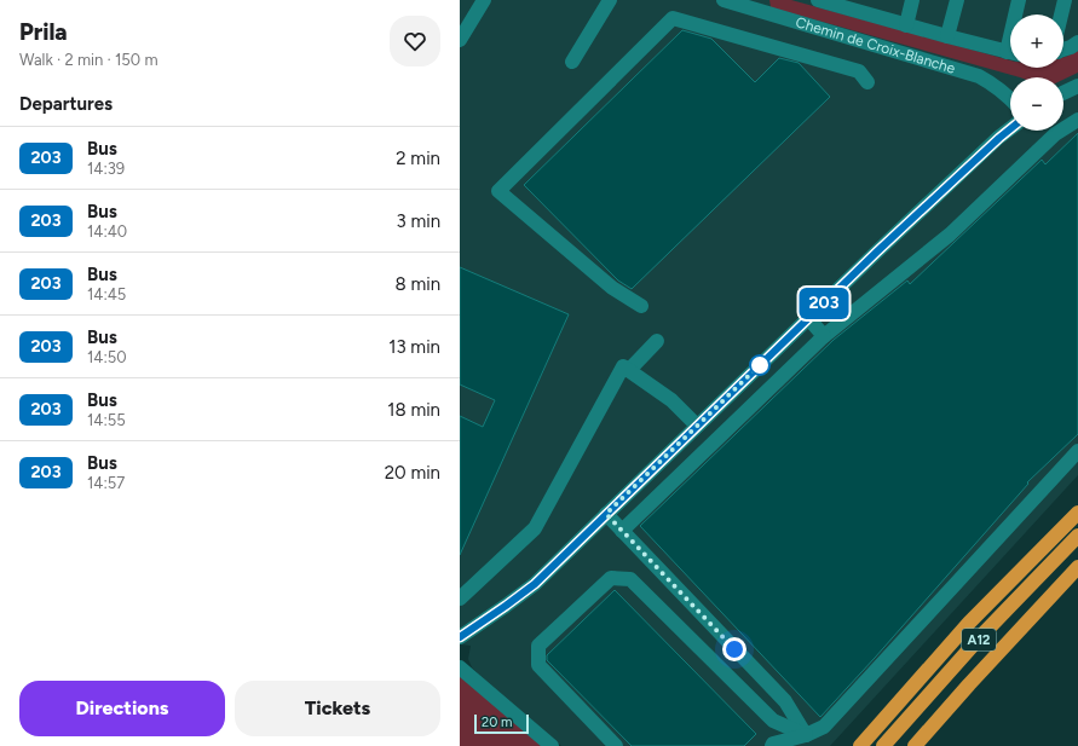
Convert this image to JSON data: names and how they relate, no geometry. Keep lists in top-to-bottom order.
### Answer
{
  "streets": {
    "highway": ["A12"],
    "street": ["Chemin de Croix-Blanche"]
  },
  "lines": ["bus line 203"],
  "scale_bar": "20 m",
  "page": {
    "heading": [
      ["Prila", "Walk · 2 min · 150 m"],
      "Departures"
    ],
    "on_map": "203",
    "map_buttons": ["+", "−"],
    "list": [
      {
        "mark": "203",
        "name": "Bus",
        "note": "14:39",
        "value": "2 min"
      },
      {
        "mark": "203",
        "name": "Bus",
        "note": "14:40",
        "value": "3 min"
      },
      {
        "mark": "203",
        "name": "Bus",
        "note": "14:45",
        "value": "8 min"
      },
      {
        "mark": "203",
        "name": "Bus",
        "note": "14:50",
        "value": "13 min"
      },
      {
        "mark": "203",
        "name": "Bus",
        "note": "14:55",
        "value": "18 min"
      },
      {
        "mark": "203",
        "name": "Bus",
        "note": "14:57",
        "value": "20 min"
      }
    ],
    "buttons": ["Directions", "Tickets"],
    "scale": "20 m"
  }
}
